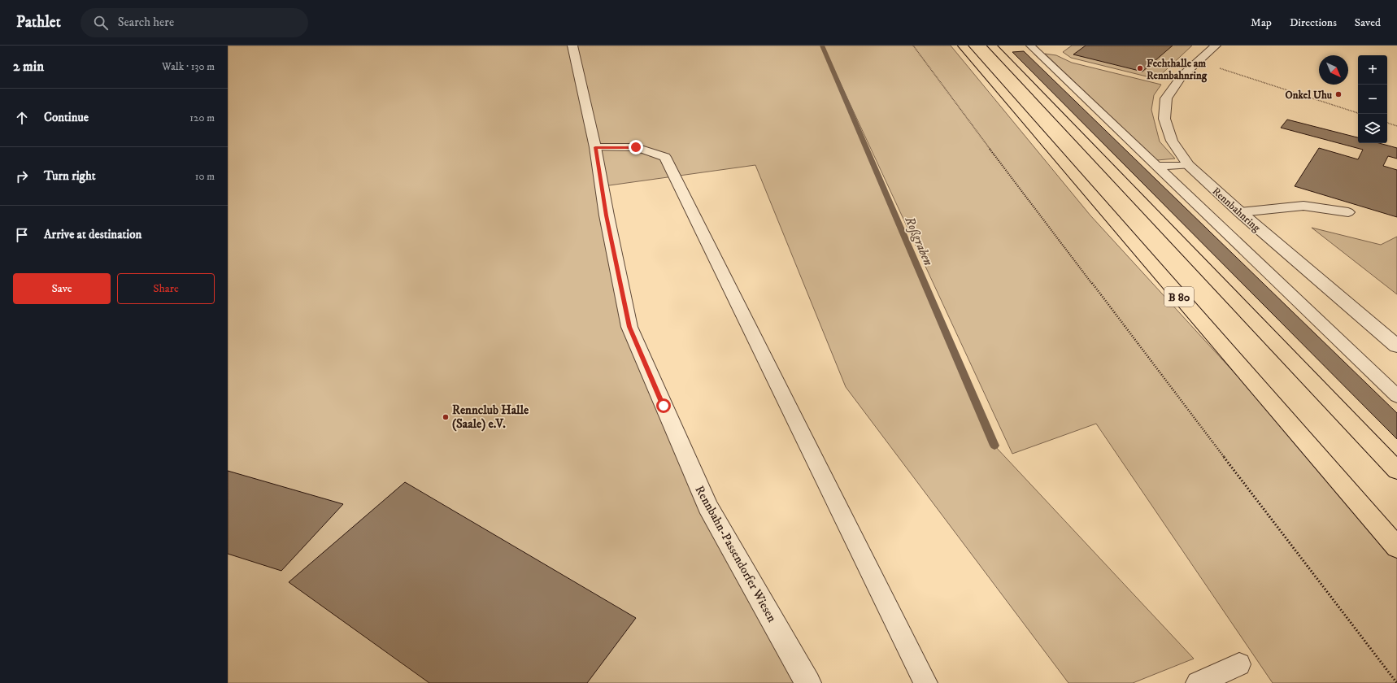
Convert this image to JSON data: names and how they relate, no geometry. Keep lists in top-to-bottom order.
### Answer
{
  "streets": {
    "highway": ["B 80"],
    "street": ["Rennbahnring", "Rennbahn-Passendorfer Wiesen"]
  },
  "water": ["Roßgraben"],
  "places": ["Fechthalle am Rennbahnring", "Onkel Uhu", "Rennclub Halle (Saale) e.V."],
  "north": "bottom right",
  "page": {
    "header": "Pathlet",
    "search": "Search here",
    "nav": ["Map", "Directions", "Saved"],
    "heading": ["2 min", "Walk · 130 m"],
    "map_buttons": ["+", "−"],
    "list": [
      ["Continue", "120 m"],
      ["Turn right", "10 m"],
      "Arrive at destination"
    ],
    "buttons": ["Save", "Share"]
  }
}
